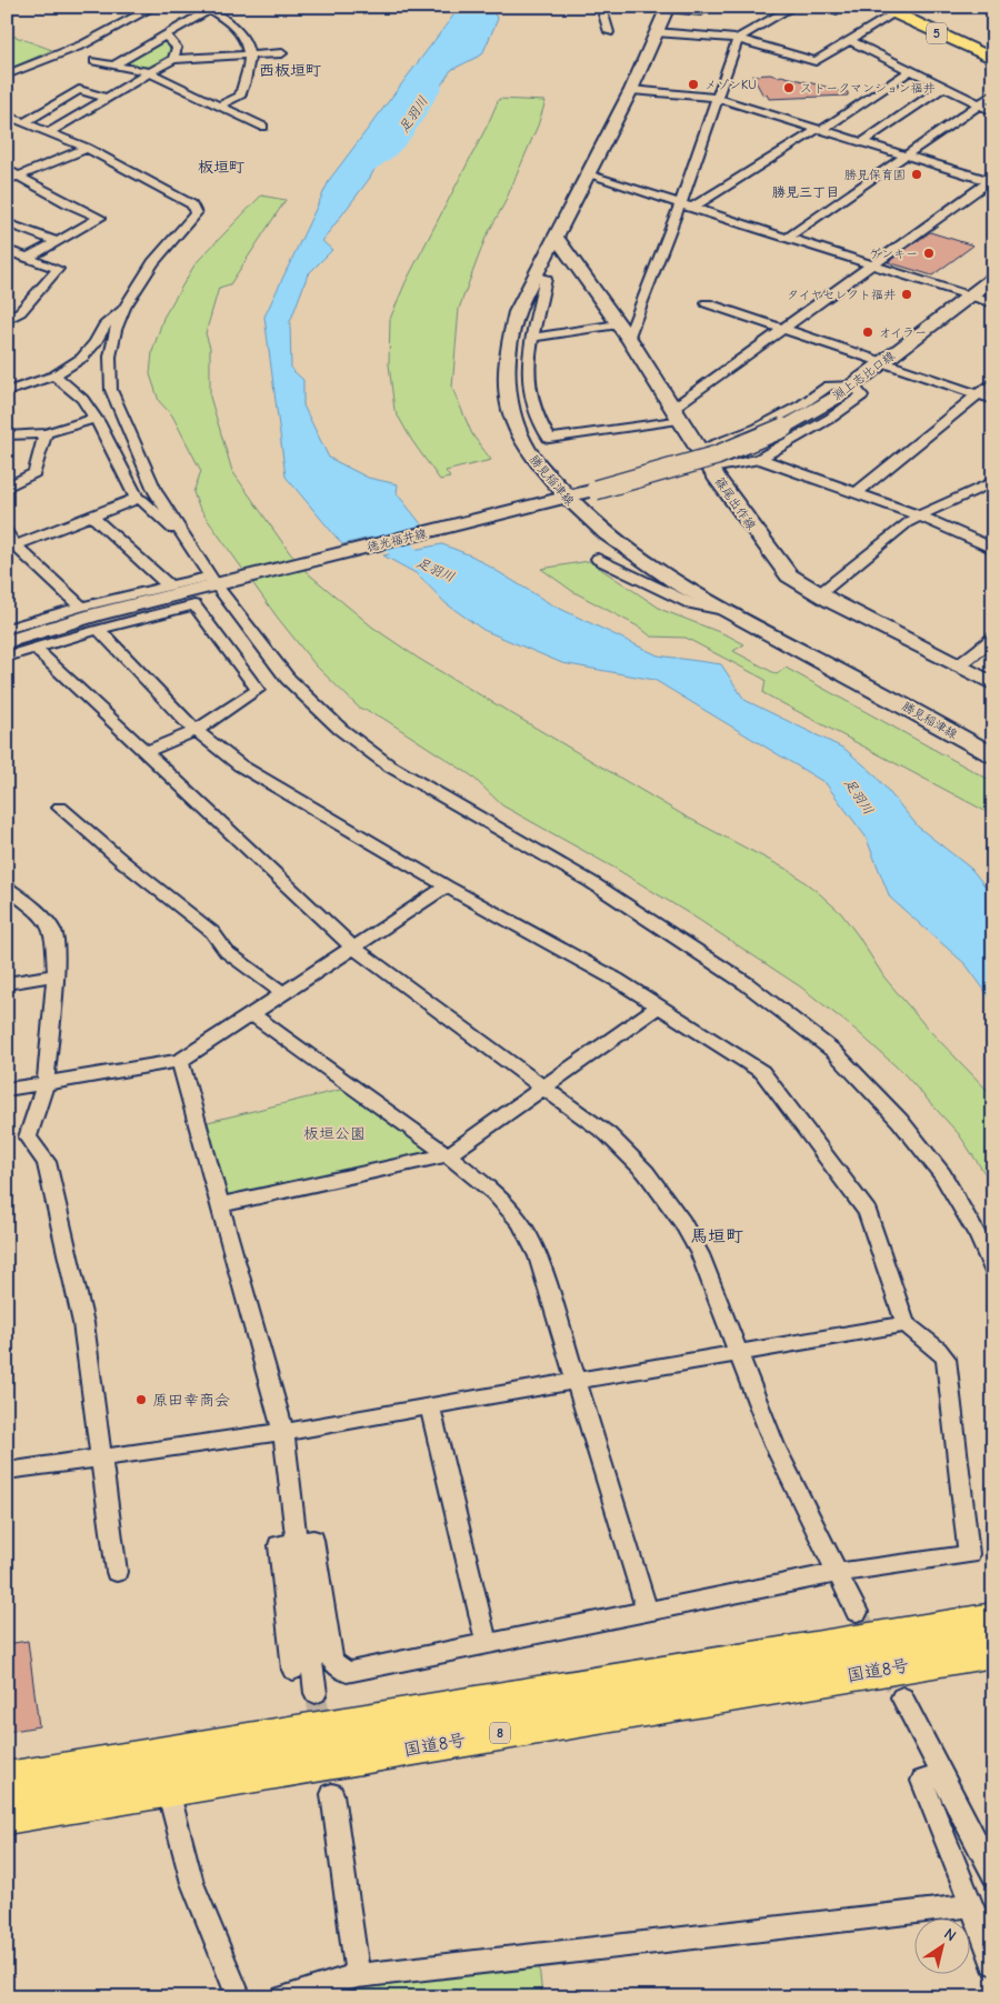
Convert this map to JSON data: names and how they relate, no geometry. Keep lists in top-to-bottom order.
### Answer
{
  "streets": {
    "highway": ["国道8号", "8"],
    "main road": [
      "5",
      "淵上志比口線",
      "勝見稲津線",
      "篠尾出作線",
      "徳光福井線"
    ]
  },
  "crossings": [
    ["淵上志比口線", "徳光福井線"],
    ["勝見稲津線", "篠尾出作線"],
    ["勝見稲津線", "徳光福井線"]
  ],
  "districts": [
    "西板垣町",
    "板垣町",
    "勝見三丁目",
    "馬垣町"
  ],
  "water": ["足羽川"],
  "parks": ["板垣公園"],
  "places": [
    "メゾンKU",
    "ストークマンション福井",
    "勝見保育園",
    "ゲンキー",
    "タイヤセレクト福井",
    "オイラー",
    "原田幸商会"
  ],
  "north": "top right"
}
